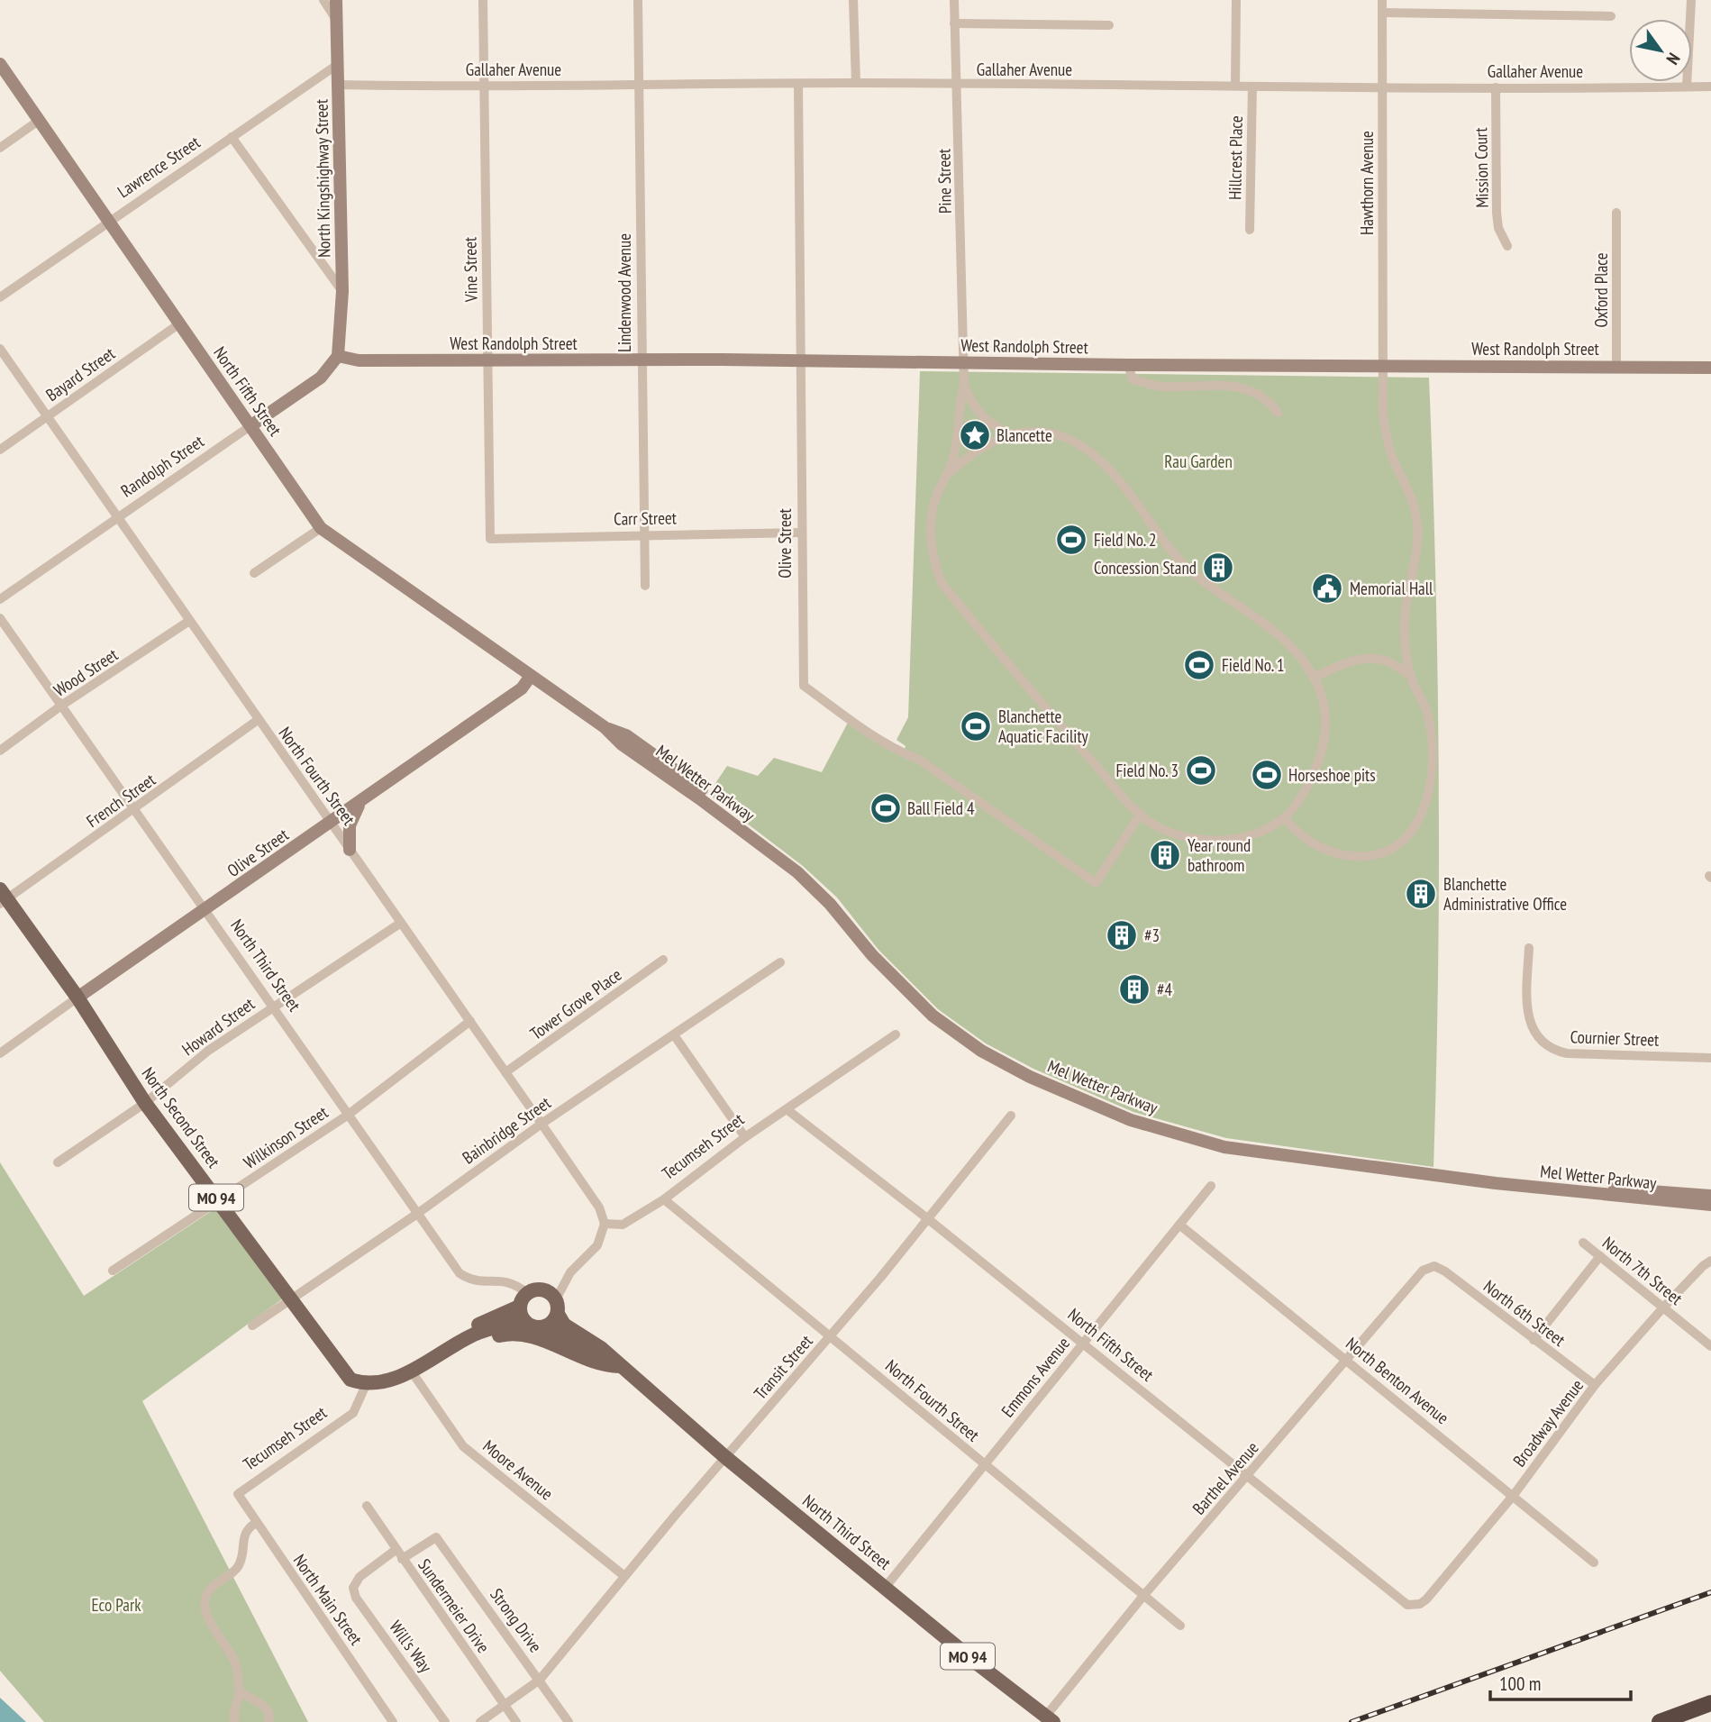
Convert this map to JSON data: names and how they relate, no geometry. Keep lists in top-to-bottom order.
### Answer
{
  "streets": {
    "main road": [
      "North Kingshighway Street",
      "West Randolph Street",
      "North Fifth Street",
      "Randolph Street",
      "Olive Street",
      "Mel Wetter Parkway",
      "North Third Street",
      "North Second Street",
      "MO 94"
    ],
    "street": [
      "Gallaher Avenue",
      "Hillcrest Place",
      "Lawrence Street",
      "Mission Court",
      "Pine Street",
      "Hawthorn Avenue",
      "Vine Street",
      "Oxford Place",
      "Lindenwood Avenue",
      "Bayard Street",
      "Carr Street",
      "Wood Street",
      "North Fourth Street",
      "French Street",
      "Tower Grove Place",
      "Howard Street",
      "Cournier Street",
      "Bainbridge Street",
      "Wilkinson Street",
      "Tecumseh Street",
      "North 7th Street",
      "North 6th Street",
      "Transit Street",
      "Emmons Avenue",
      "North Benton Avenue",
      "Broadway Avenue",
      "Moore Avenue",
      "Barthel Avenue",
      "North Main Street",
      "Sundermeier Drive",
      "Strong Drive",
      "Will's Way"
    ]
  },
  "crossings": [
    ["Gallaher Avenue", "Hillcrest Place"],
    ["Gallaher Avenue", "Mission Court"],
    ["Gallaher Avenue", "North Kingshighway Street"],
    ["Gallaher Avenue", "Pine Street"],
    ["Gallaher Avenue", "Hawthorn Avenue"],
    ["Gallaher Avenue", "Vine Street"],
    ["Gallaher Avenue", "Lindenwood Avenue"],
    ["Gallaher Avenue", "Olive Street"],
    ["Lawrence Street", "North Kingshighway Street"],
    ["Lawrence Street", "North Fifth Street"],
    ["North Kingshighway Street", "West Randolph Street"],
    ["North Kingshighway Street", "Randolph Street"],
    ["Pine Street", "West Randolph Street"],
    ["Hawthorn Avenue", "West Randolph Street"],
    ["Vine Street", "West Randolph Street"],
    ["Vine Street", "Carr Street"],
    ["Oxford Place", "West Randolph Street"],
    ["Lindenwood Avenue", "West Randolph Street"],
    ["Lindenwood Avenue", "Carr Street"],
    ["West Randolph Street", "Randolph Street"],
    ["West Randolph Street", "Olive Street"],
    ["Bayard Street", "North Fifth Street"],
    ["Bayard Street", "North Fourth Street"],
    ["North Fifth Street", "Randolph Street"],
    ["North Fifth Street", "Olive Street"],
    ["North Fifth Street", "Mel Wetter Parkway"],
    ["North Fifth Street", "Tecumseh Street"],
    ["North Fifth Street", "Transit Street"],
    ["North Fifth Street", "Emmons Avenue"],
    ["North Fifth Street", "Broadway Avenue"],
    ["North Fifth Street", "Barthel Avenue"],
    ["Randolph Street", "North Fourth Street"],
    ["Carr Street", "Olive Street"],
    ["Olive Street", "North Fourth Street"],
    ["Olive Street", "Mel Wetter Parkway"],
    ["Olive Street", "North Third Street"],
    ["Olive Street", "North Second Street"],
    ["Wood Street", "North Fourth Street"],
    ["Wood Street", "North Third Street"],
    ["North Fourth Street", "French Street"],
    ["North Fourth Street", "Tower Grove Place"],
    ["North Fourth Street", "Howard Street"],
    ["North Fourth Street", "Bainbridge Street"],
    ["North Fourth Street", "Wilkinson Street"],
    ["North Fourth Street", "Tecumseh Street"],
    ["North Fourth Street", "Transit Street"],
    ["North Fourth Street", "Emmons Avenue"],
    ["North Fourth Street", "Barthel Avenue"],
    ["French Street", "North Third Street"],
    ["French Street", "North Second Street"],
    ["North Third Street", "Howard Street"],
    ["North Third Street", "Bainbridge Street"],
    ["North Third Street", "Wilkinson Street"],
    ["North Third Street", "Transit Street"],
    ["North Third Street", "Emmons Avenue"],
    ["North Third Street", "Barthel Avenue"],
    ["Howard Street", "North Second Street"],
    ["North Second Street", "Bainbridge Street"],
    ["North Second Street", "Wilkinson Street"],
    ["North Second Street", "Tecumseh Street"],
    ["Tecumseh Street", "North Main Street"],
    ["North 7th Street", "Broadway Avenue"],
    ["North 6th Street", "Broadway Avenue"],
    ["North 6th Street", "Barthel Avenue"],
    ["Transit Street", "Moore Avenue"],
    ["Transit Street", "Sundermeier Drive"],
    ["Transit Street", "Strong Drive"],
    ["Emmons Avenue", "North Benton Avenue"],
    ["North Benton Avenue", "Broadway Avenue"],
    ["North Benton Avenue", "Barthel Avenue"],
    ["Sundermeier Drive", "Strong Drive"],
    ["Sundermeier Drive", "Will's Way"]
  ],
  "parks": ["Rau Garden", "Eco Park"],
  "places": {
    "place": ["Blancette"],
    "sports": [
      "Field No. 2",
      "Field No. 1",
      "Blanchette Aquatic Facility",
      "Field No. 3",
      "Horseshoe pits",
      "Ball Field 4"
    ],
    "building": [
      "Concession Stand",
      "Year round bathroom",
      "Blanchette Administrative Office",
      "#3",
      "#4"
    ],
    "public building": ["Memorial Hall"]
  },
  "scale_bar": "100 m",
  "north": "bottom right"
}
